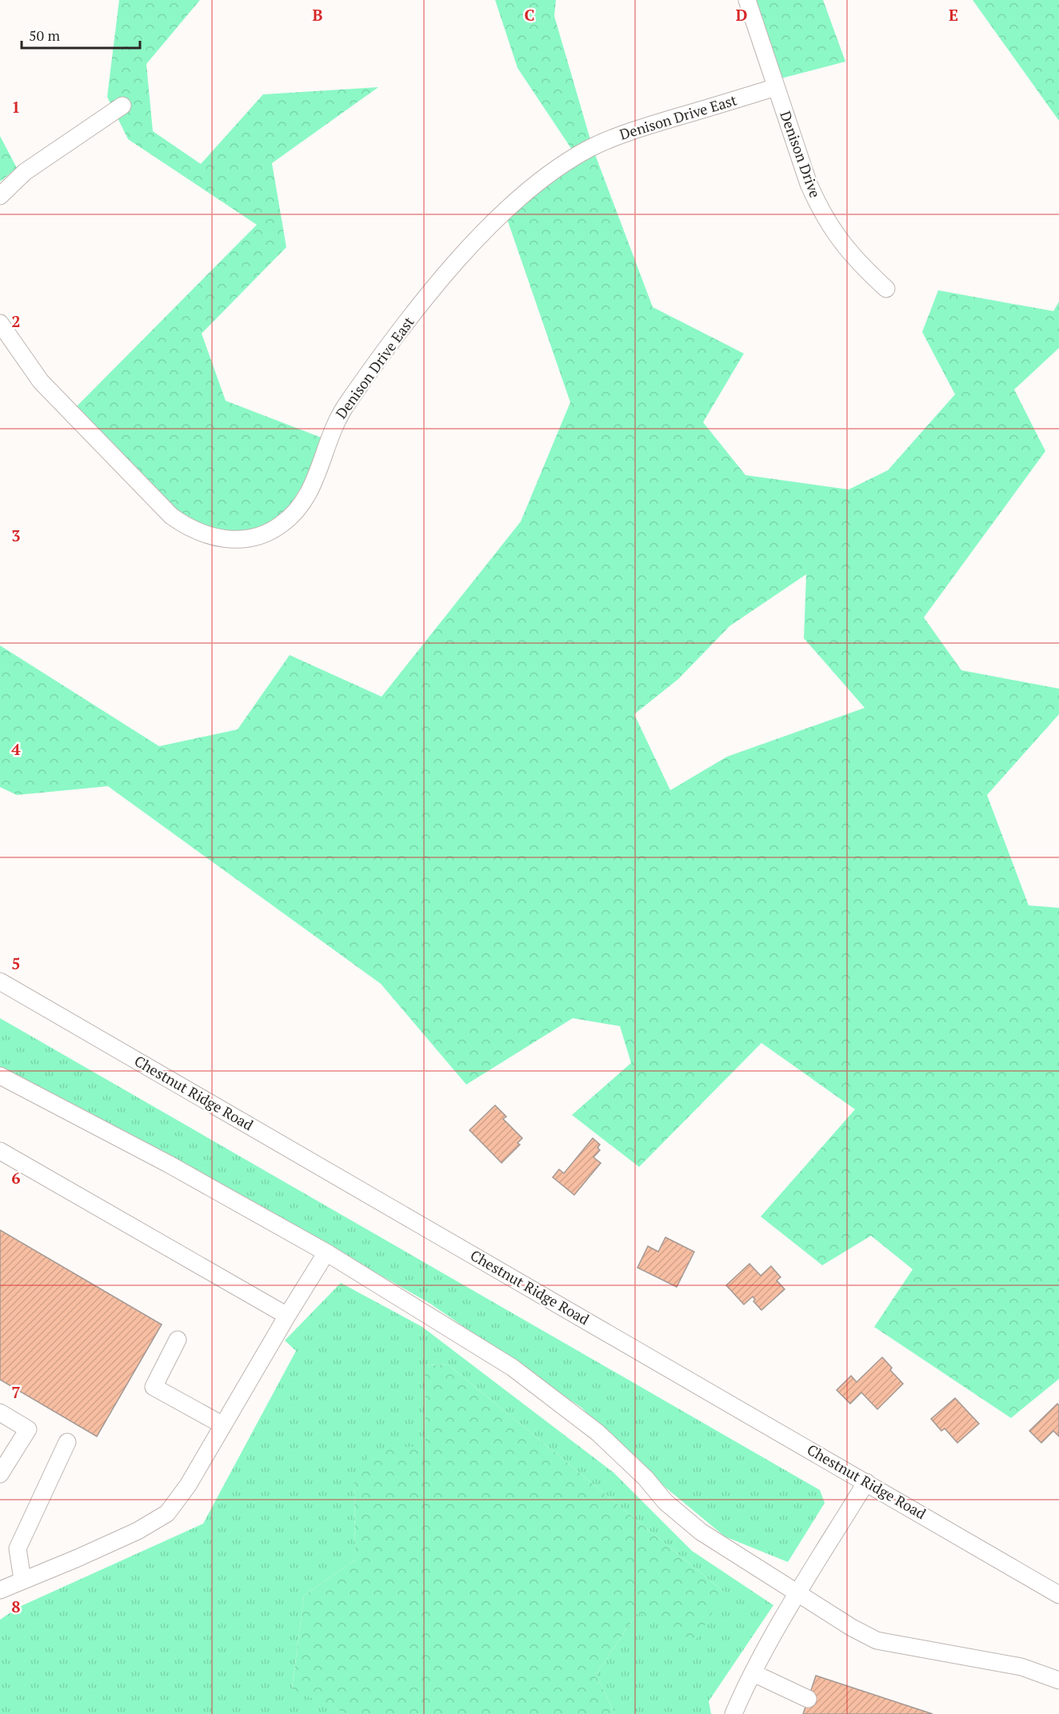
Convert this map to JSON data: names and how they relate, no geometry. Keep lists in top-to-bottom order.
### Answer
{
  "streets": {
    "street": ["Denison Drive East", "Denison Drive", "Chestnut Ridge Road"]
  },
  "crossings": [
    ["Denison Drive East", "Denison Drive"]
  ],
  "scale_bar": "50 m",
  "grid": {
    "columns": [
      "B",
      "C",
      "D",
      "E"
    ],
    "rows": [
      "1",
      "2",
      "3",
      "4",
      "5",
      "6",
      "7",
      "8"
    ]
  }
}
